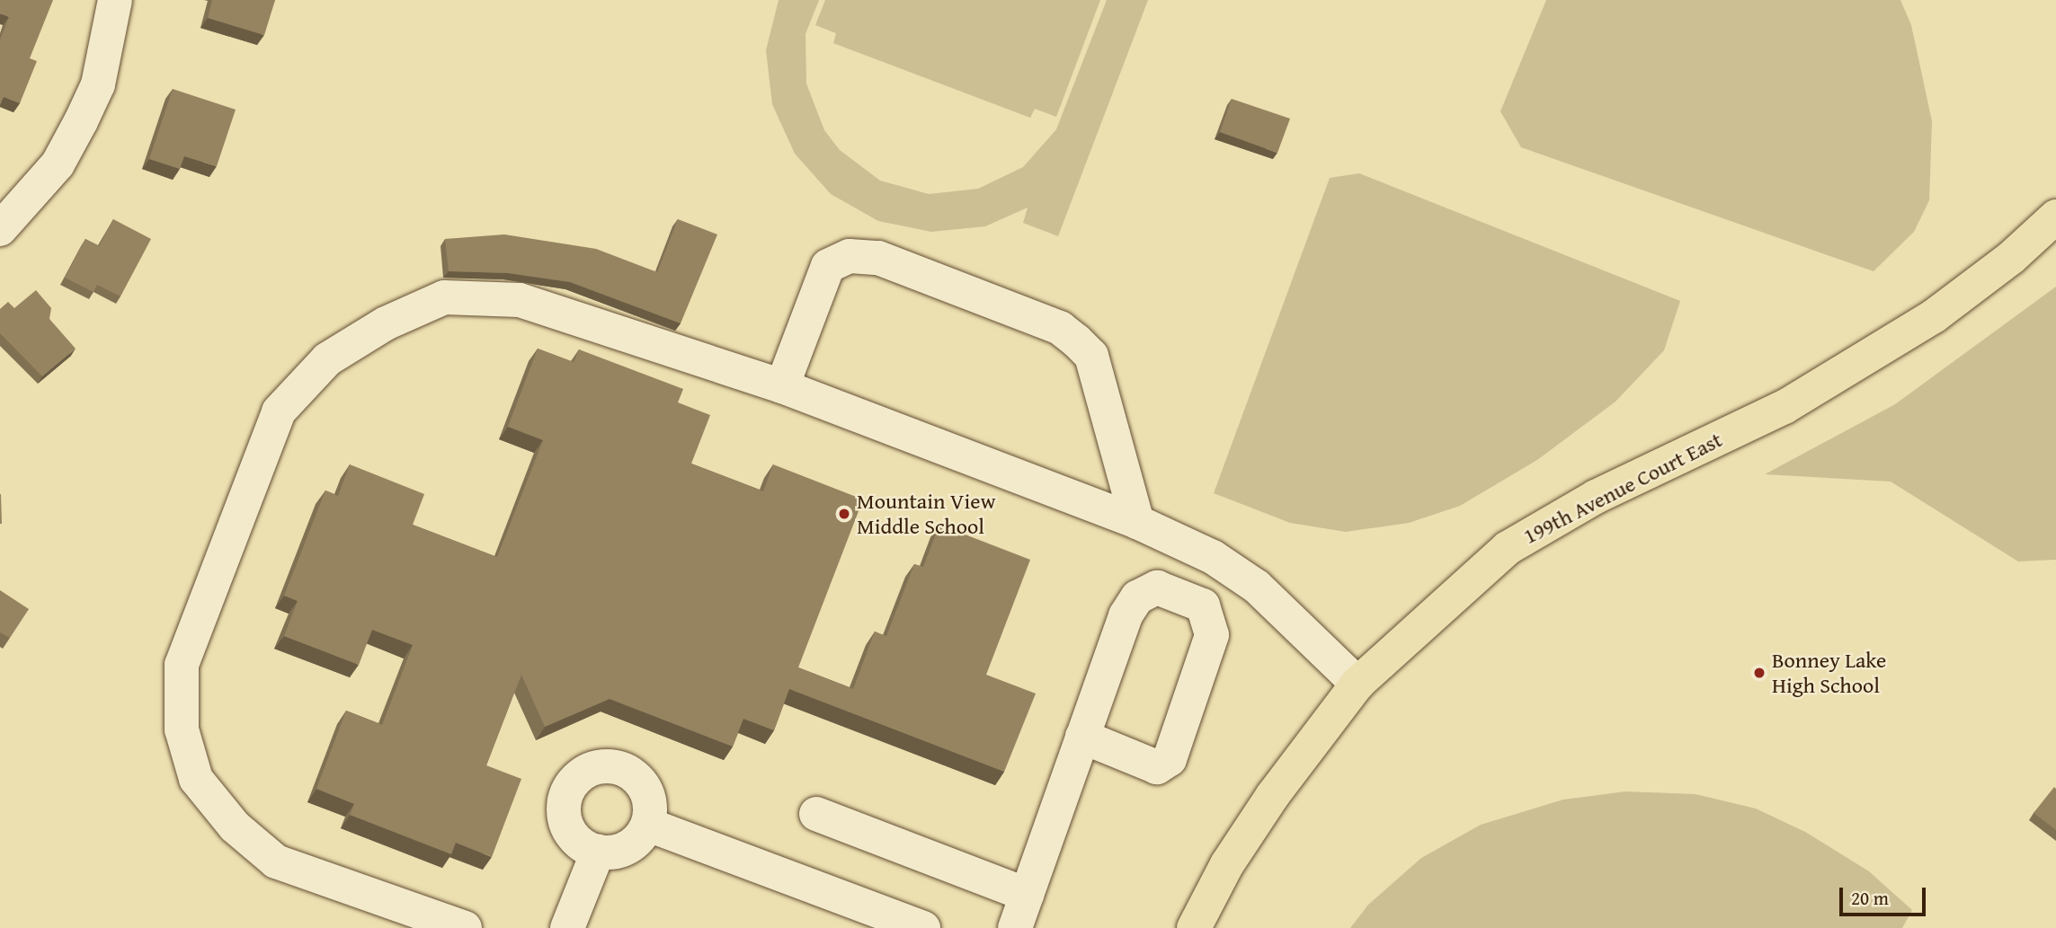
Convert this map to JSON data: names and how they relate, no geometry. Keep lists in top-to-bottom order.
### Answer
{
  "streets": {
    "main road": ["199th Avenue Court East"]
  },
  "places": ["Mountain View Middle School", "Bonney Lake High School"],
  "scale_bar": "20 m"
}
